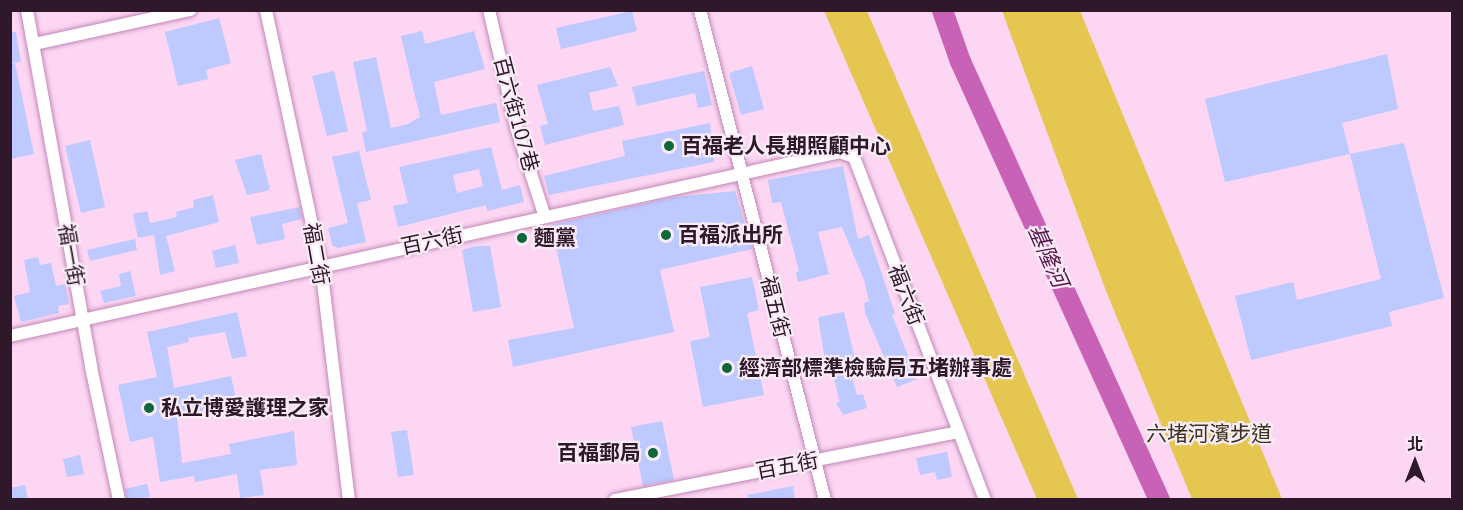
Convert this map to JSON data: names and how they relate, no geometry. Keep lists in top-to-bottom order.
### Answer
{
  "streets": {
    "street": [
      "百六街107巷",
      "百六街",
      "福二街",
      "福一街",
      "福六街",
      "福五街",
      "百五街"
    ]
  },
  "crossings": [
    ["百六街107巷", "百六街"],
    ["百六街", "福二街"],
    ["百六街", "福一街"],
    ["百六街", "福六街"],
    ["百六街", "福五街"],
    ["福六街", "百五街"],
    ["福五街", "百五街"]
  ],
  "water": ["基隆河"],
  "parks": ["六堵河濱步道"],
  "places": [
    "百福老人長期照顧中心",
    "百福派出所",
    "麵黨",
    "經濟部標準檢驗局五堵辦事處",
    "私立博愛護理之家",
    "百福郵局"
  ],
  "north": "top"
}
